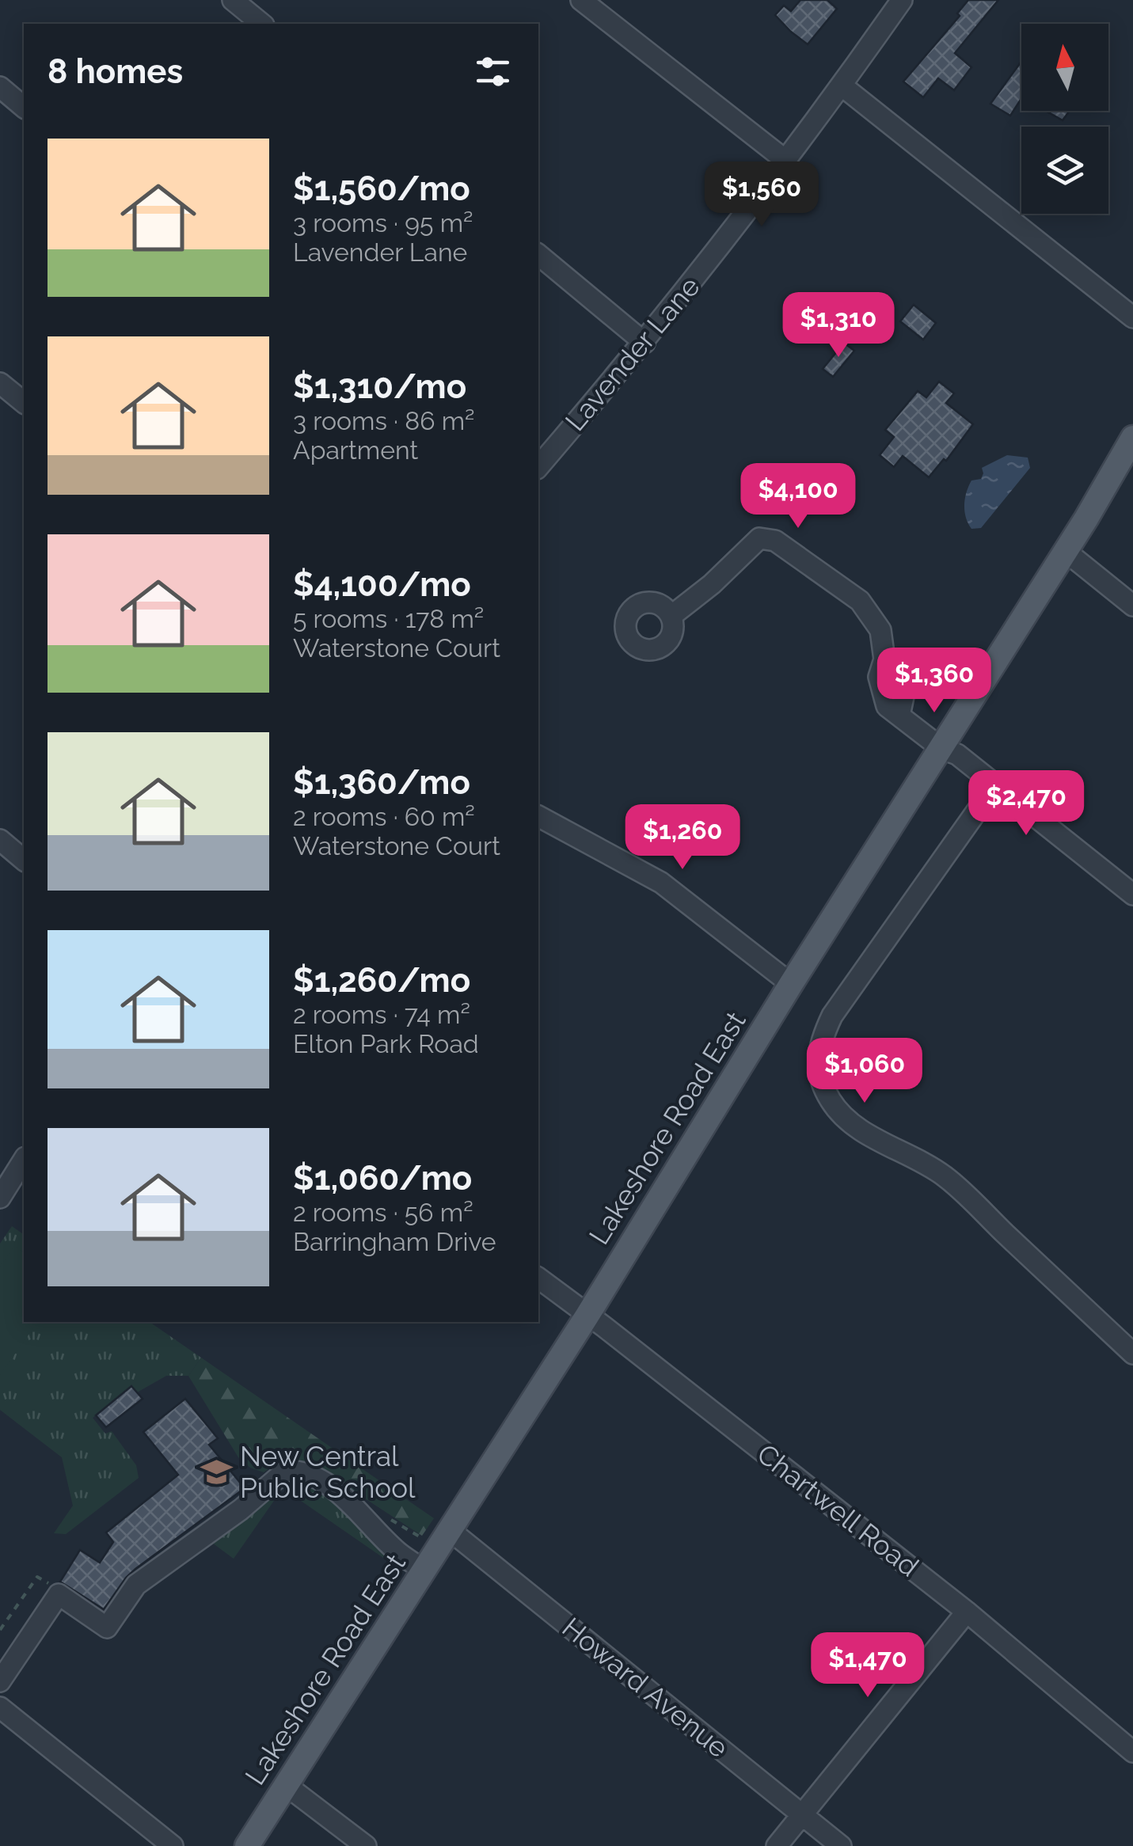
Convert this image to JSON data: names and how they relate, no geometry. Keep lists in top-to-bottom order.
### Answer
{
  "streets": {
    "main road": ["Lakeshore Road East"],
    "street": ["Lavender Lane", "Chartwell Road", "Howard Avenue"]
  },
  "crossings": [
    ["Lakeshore Road East", "Chartwell Road"],
    ["Lakeshore Road East", "Howard Avenue"]
  ],
  "places": {
    "school or university": ["New Central Public School"]
  },
  "north": "top",
  "page": {
    "heading": "8 homes",
    "list": [
      {
        "name": "$1,560/mo",
        "note": "3 rooms · 95 m² · Lavender Lane"
      },
      {
        "name": "$1,310/mo",
        "note": "3 rooms · 86 m² · Apartment"
      },
      {
        "name": "$4,100/mo",
        "note": "5 rooms · 178 m² · Waterstone Court"
      },
      {
        "name": "$1,360/mo",
        "note": "2 rooms · 60 m² · Waterstone Court"
      },
      {
        "name": "$1,260/mo",
        "note": "2 rooms · 74 m² · Elton Park Road"
      },
      {
        "name": "$1,060/mo",
        "note": "2 rooms · 56 m² · Barringham Drive"
      }
    ],
    "price": [
      "$1,560",
      "$1,310",
      "$4,100",
      "$1,360",
      "$2,470",
      "$1,260",
      "$1,060",
      "$1,470"
    ]
  }
}
